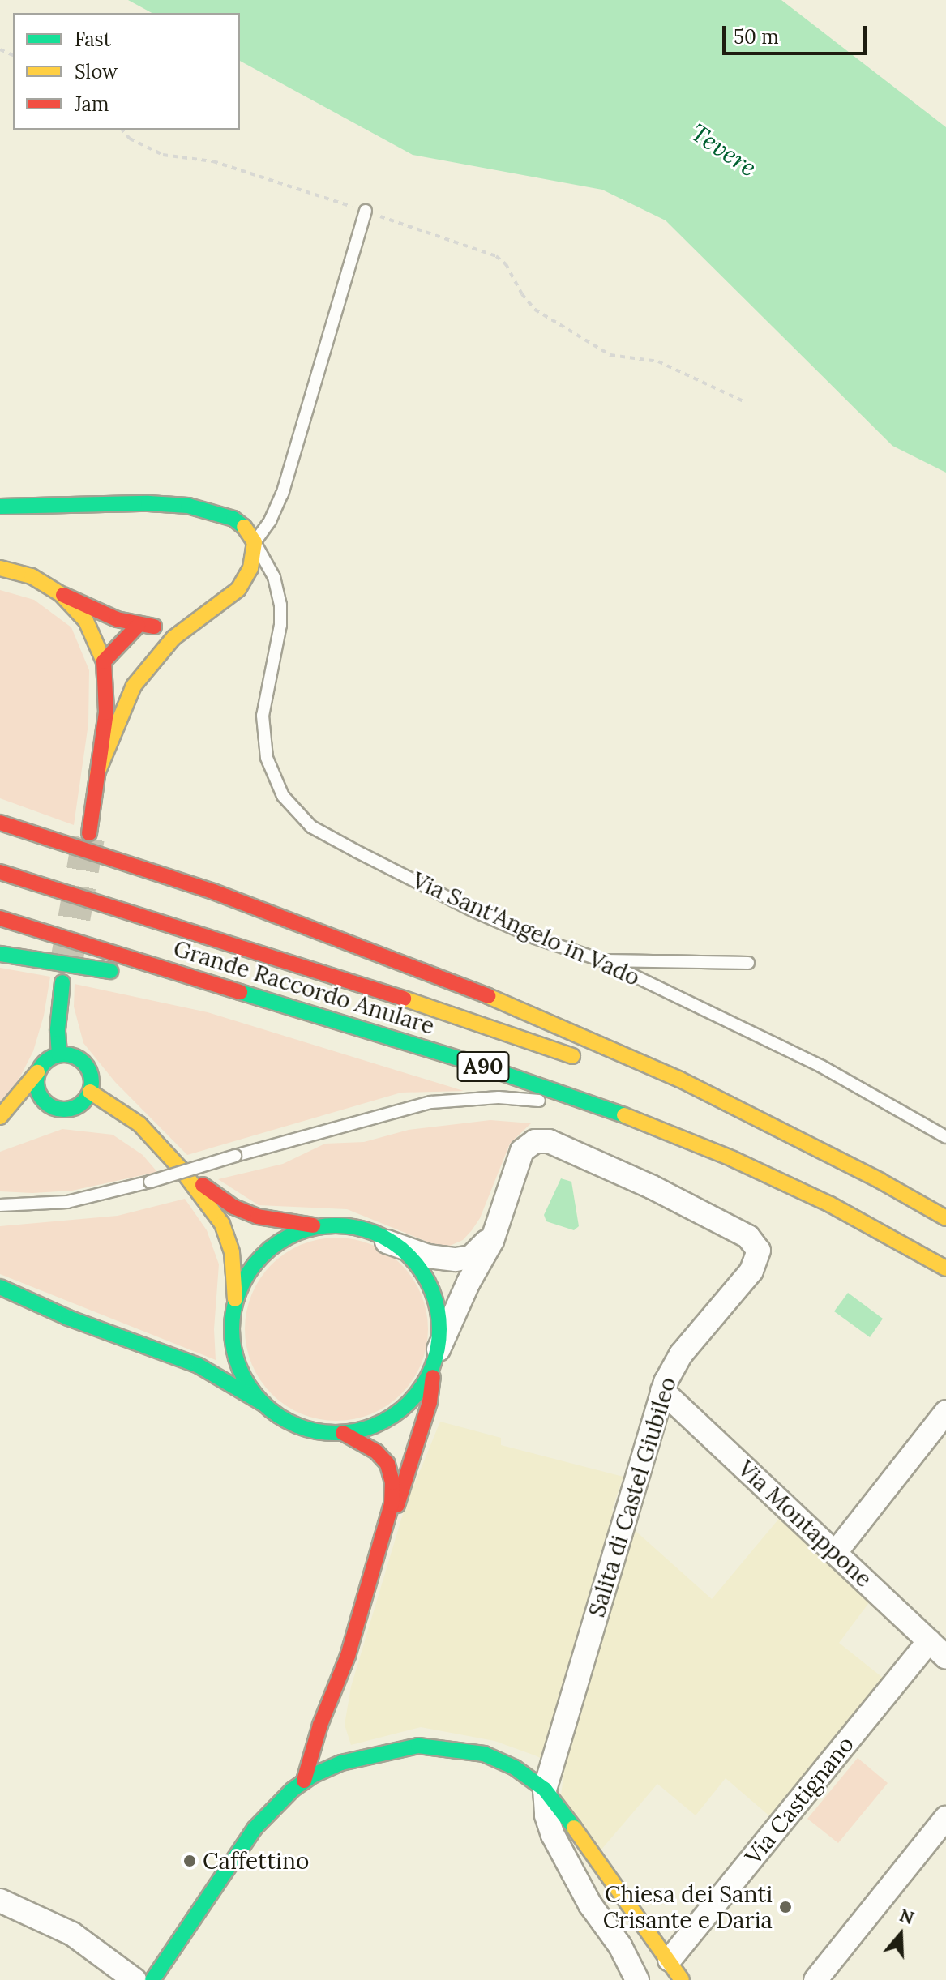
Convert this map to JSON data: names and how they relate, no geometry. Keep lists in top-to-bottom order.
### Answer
{
  "streets": {
    "main road": ["Grande Raccordo Anulare", "A90", "Salita di Castel Giubileo"],
    "street": ["Via Montappone", "Via Castignano"],
    "lane": ["Via Sant'Angelo in Vado"]
  },
  "crossings": [
    ["Salita di Castel Giubileo", "Via Montappone"],
    ["Via Montappone", "Via Castignano"]
  ],
  "water": ["Tevere"],
  "places": ["Caffettino", "Chiesa dei Santi Crisante e Daria"],
  "legend": ["Fast", "Slow", "Jam"],
  "scale_bar": "50 m",
  "north": "top"
}
